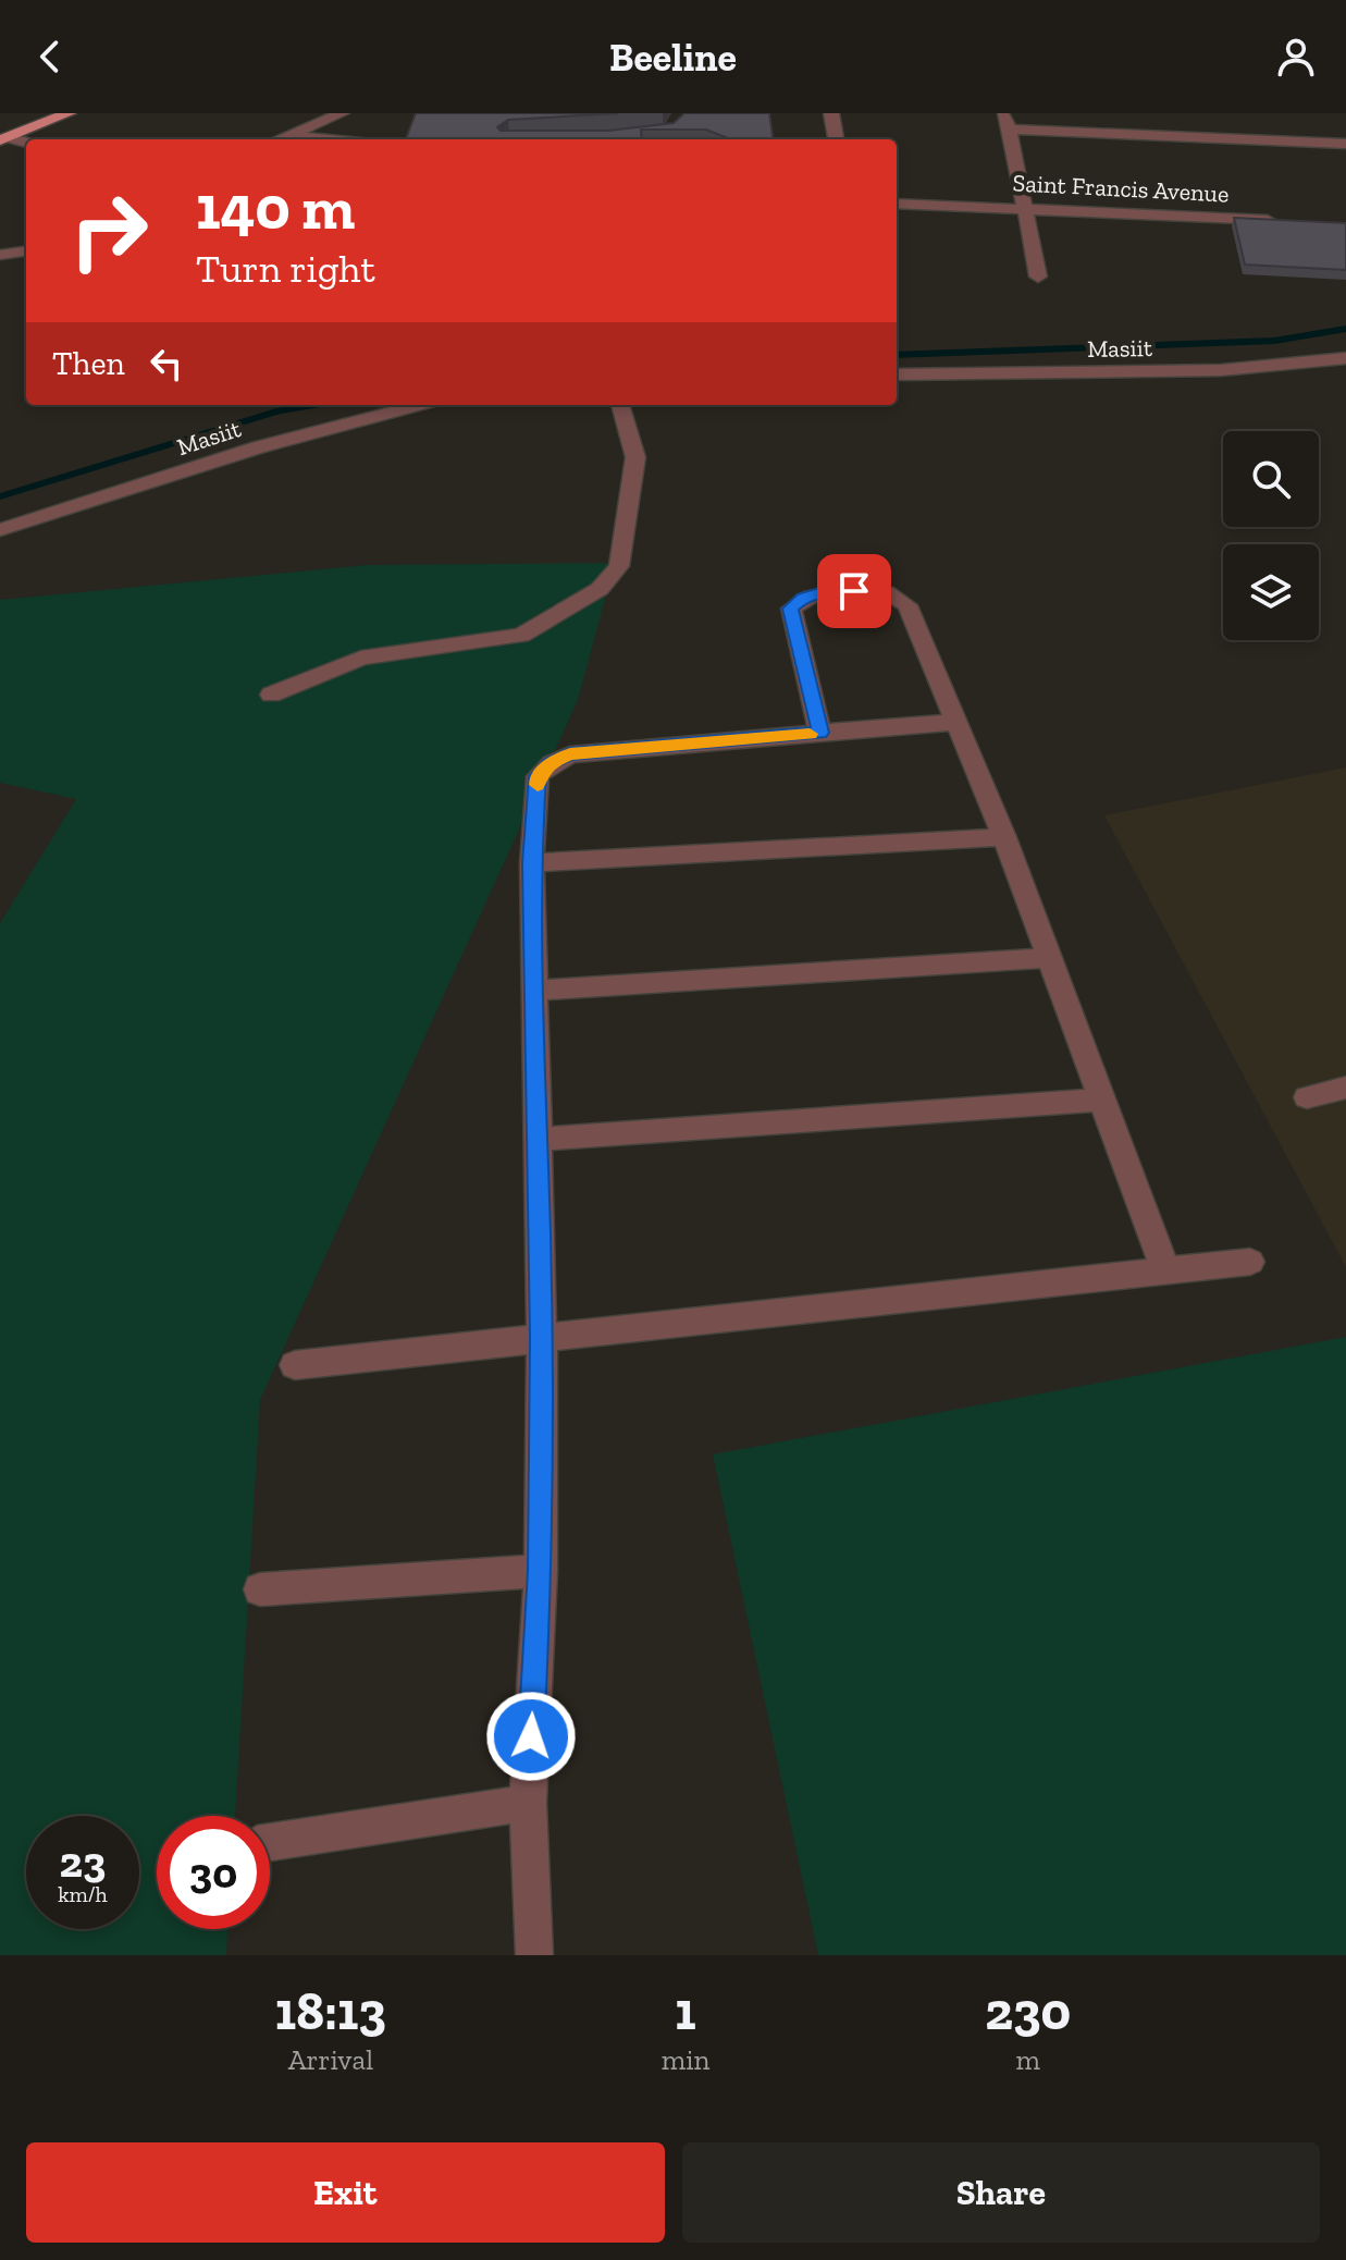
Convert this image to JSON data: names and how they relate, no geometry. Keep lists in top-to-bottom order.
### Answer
{
  "streets": {
    "street": ["Saint Francis Avenue", "Masiit"]
  },
  "page": {
    "header": "Beeline",
    "turn": ["140 m", "Turn right"],
    "then": "Then",
    "speed": "23 km/h",
    "limit": "30",
    "eta": [
      "18:13",
      "Arrival",
      "1",
      "min",
      "230",
      "m"
    ],
    "buttons": ["Exit", "Share"]
  }
}
